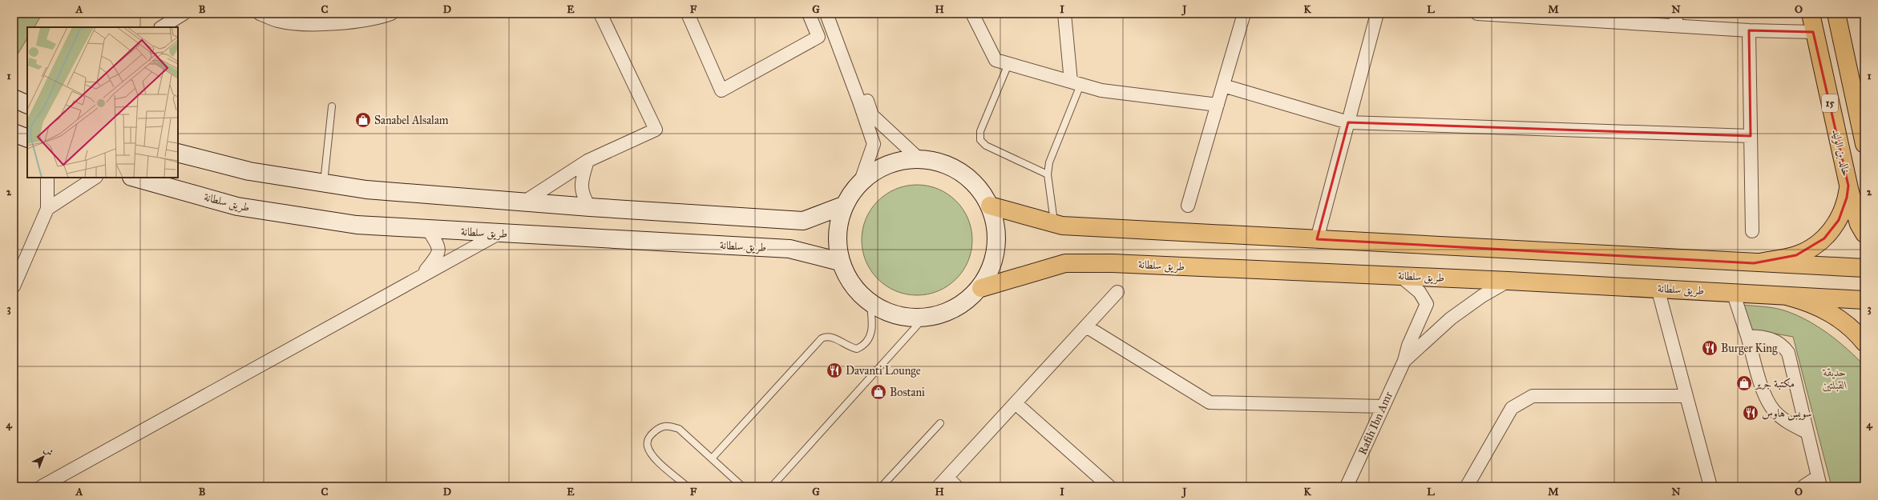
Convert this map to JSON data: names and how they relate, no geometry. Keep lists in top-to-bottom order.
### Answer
{
  "streets": {
    "main road": ["15", "خالد بن الوليد", "طريق سلطانة"],
    "street": ["Rafih Ibn Amr"]
  },
  "crossings": [
    ["طريق سلطانة", "Rafih Ibn Amr"]
  ],
  "parks": ["حدیقة القبلتین"],
  "places": {
    "shop": ["Sanabel Alsalam", "مكتبة جرير", "Bostani"],
    "restaurant": ["Burger King", "Davanti Lounge", "سويس هاوس"]
  },
  "north": "top right",
  "grid": {
    "columns": [
      "A",
      "B",
      "C",
      "D",
      "E",
      "F",
      "G",
      "H",
      "I",
      "J",
      "K",
      "L",
      "M",
      "N",
      "O"
    ],
    "rows": [
      "1",
      "2",
      "3",
      "4"
    ]
  }
}
